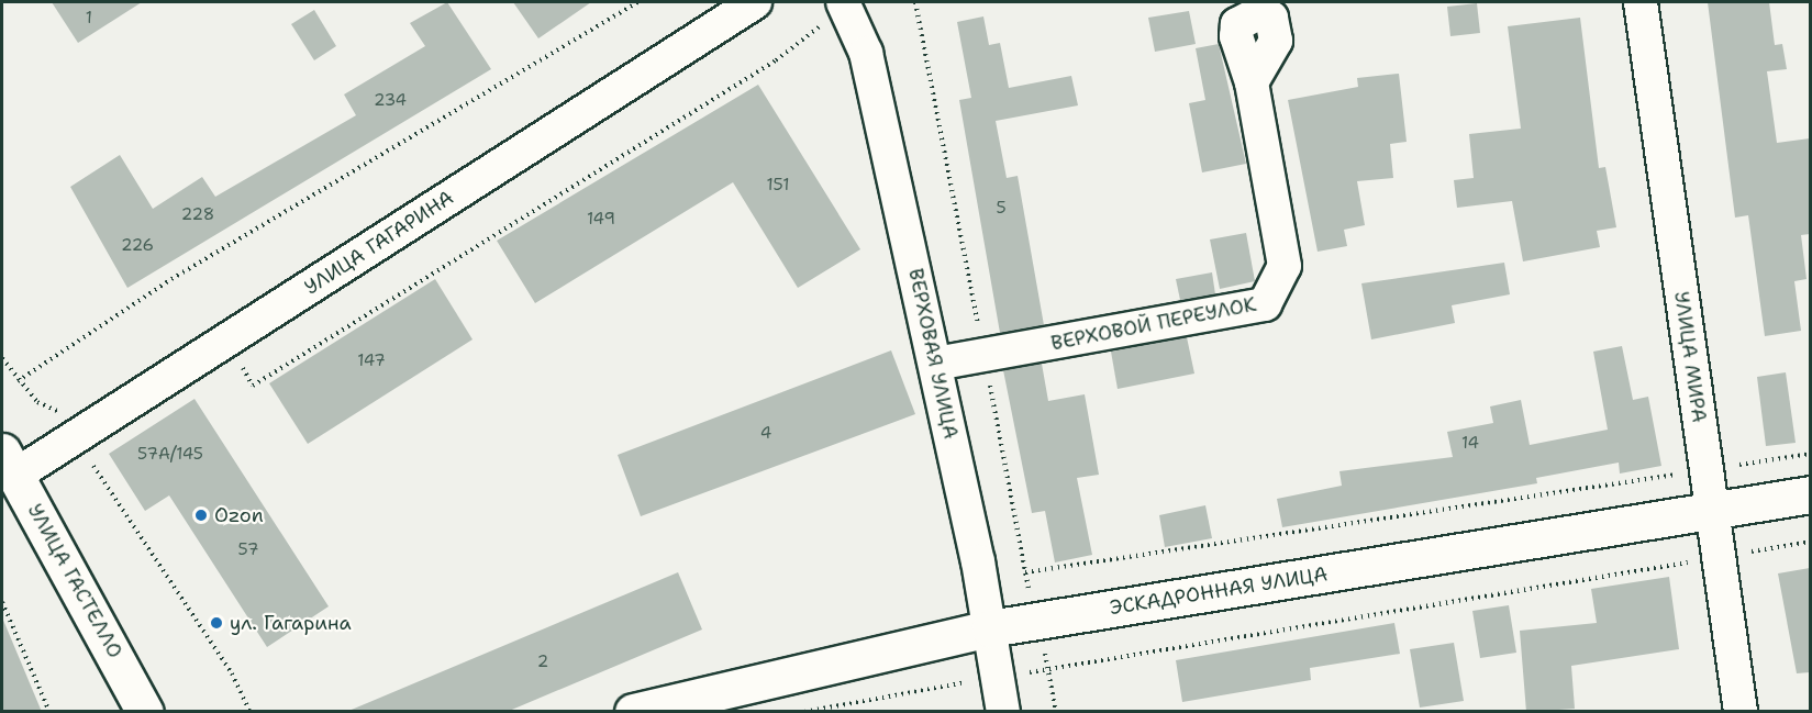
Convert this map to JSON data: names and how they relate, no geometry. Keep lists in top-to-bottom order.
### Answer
{
  "streets": {
    "street": [
      "УЛИЦА ГАГАРИНА",
      "ВЕРХОВОЙ ПЕРЕУЛОК",
      "ВЕРХОВАЯ УЛИЦА",
      "УЛИЦА МИРА",
      "УЛИЦА ГАСТЕЛЛО",
      "ЭСКАДРОННАЯ УЛИЦА"
    ]
  },
  "crossings": [
    ["УЛИЦА ГАГАРИНА", "УЛИЦА ГАСТЕЛЛО"],
    ["ВЕРХОВОЙ ПЕРЕУЛОК", "ВЕРХОВАЯ УЛИЦА"],
    ["ВЕРХОВАЯ УЛИЦА", "ЭСКАДРОННАЯ УЛИЦА"],
    ["УЛИЦА МИРА", "ЭСКАДРОННАЯ УЛИЦА"]
  ],
  "places": ["Ozon", "ул. Гагарина"],
  "house_numbers": [
    "1",
    "234",
    "151",
    "5",
    "228",
    "149",
    "226",
    "147",
    "4",
    "14",
    "57А/145",
    "57",
    "2"
  ]
}
